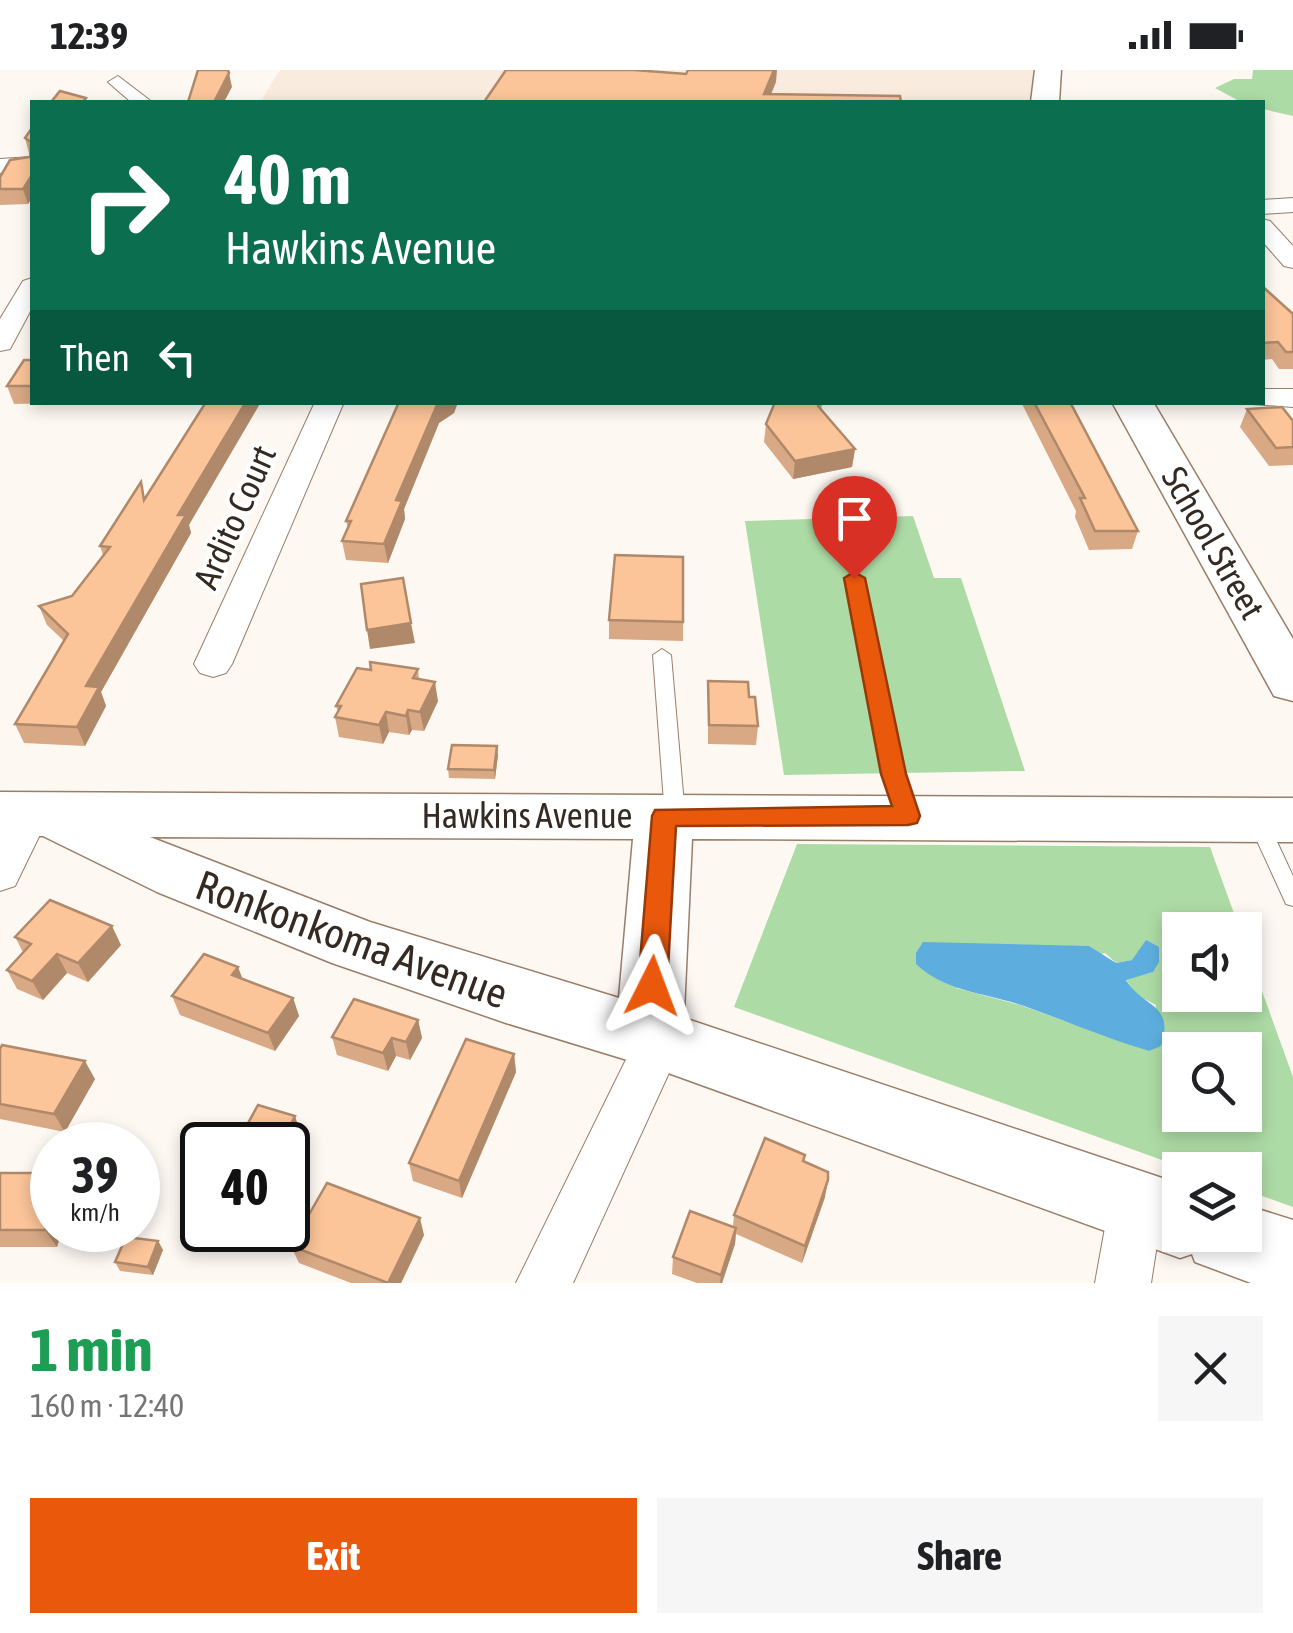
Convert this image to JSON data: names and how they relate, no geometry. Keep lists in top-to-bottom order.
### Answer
{
  "streets": {
    "street": [
      "Ardito Court",
      "School Street",
      "Hawkins Avenue",
      "Ronkonkoma Avenue"
    ]
  },
  "crossings": [
    ["Hawkins Avenue", "Ronkonkoma Avenue"]
  ],
  "page": {
    "status": "12:39",
    "turn": ["40 m", "Hawkins Avenue"],
    "then": "Then",
    "speed": "39 km/h",
    "limit": "40",
    "heading": ["1 min", "160 m · 12:40"],
    "buttons": ["Exit", "Share"]
  }
}
